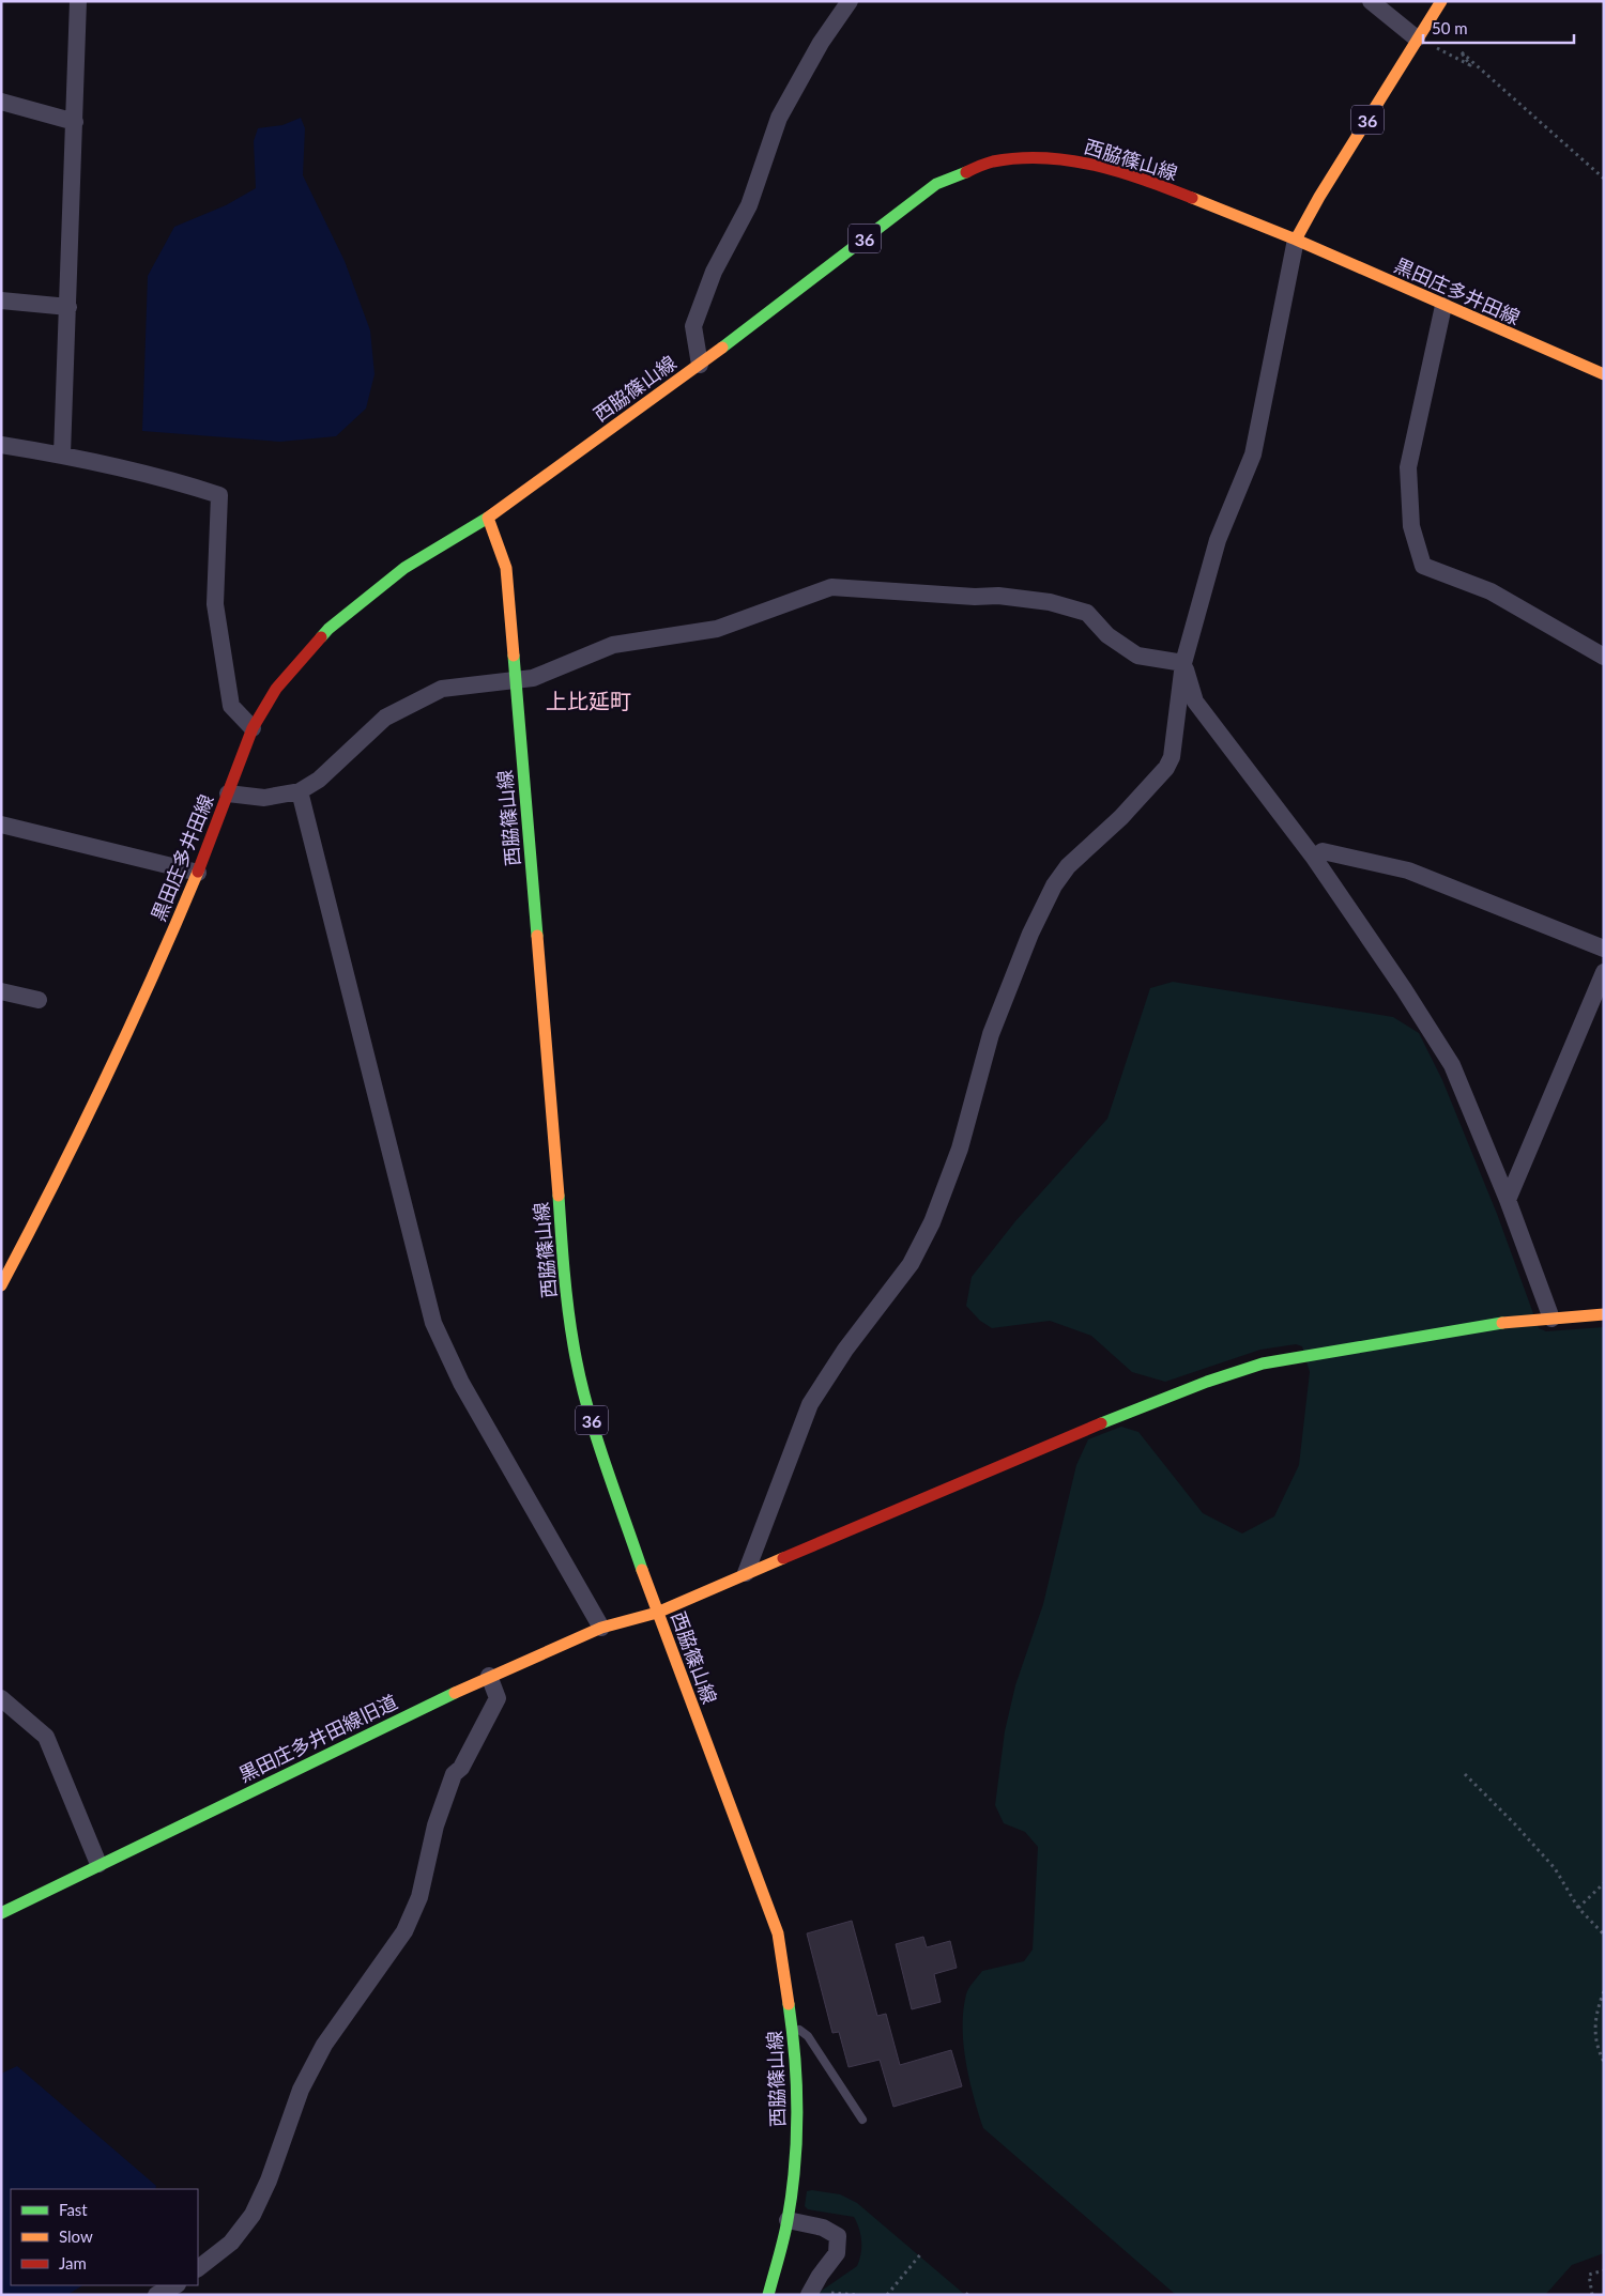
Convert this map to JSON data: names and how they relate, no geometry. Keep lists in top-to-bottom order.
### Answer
{
  "streets": {
    "main road": [
      "36",
      "西脇篠山線",
      "黒田庄多井田線",
      "黒田庄多井田線旧道"
    ]
  },
  "crossings": [
    ["36", "西脇篠山線"],
    ["36", "黒田庄多井田線"],
    ["西脇篠山線", "黒田庄多井田線"],
    ["西脇篠山線", "黒田庄多井田線旧道"]
  ],
  "districts": ["上比延町"],
  "legend": ["Fast", "Slow", "Jam"],
  "scale_bar": "50 m"
}
